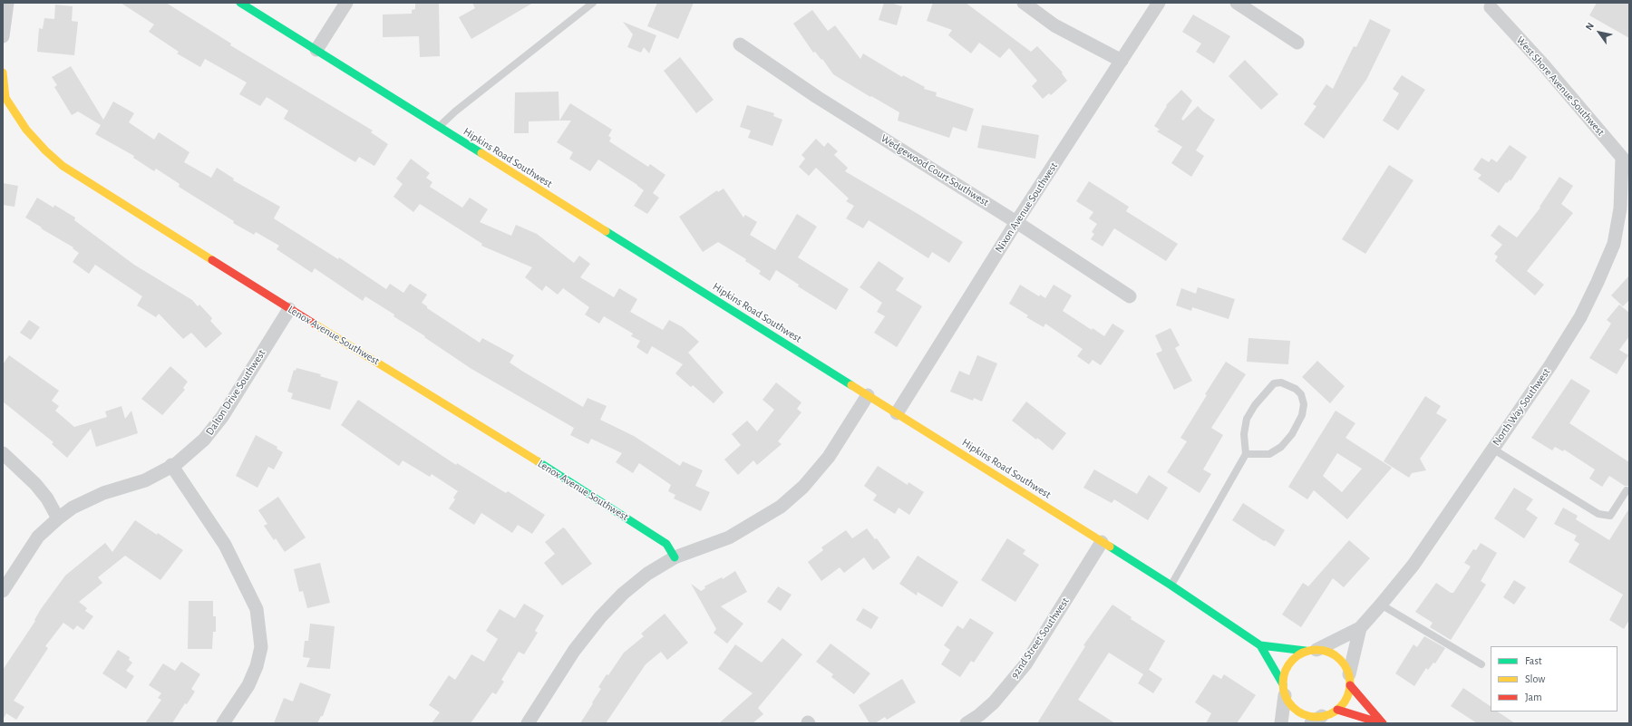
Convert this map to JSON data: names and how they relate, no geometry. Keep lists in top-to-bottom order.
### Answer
{
  "streets": {
    "street": [
      "West Shore Avenue Southwest",
      "Hipkins Road Southwest",
      "Wedgewood Court Southwest",
      "Nixon Avenue Southwest",
      "Lenox Avenue Southwest",
      "Dalton Drive Southwest",
      "North Way Southwest",
      "92nd Street Southwest"
    ]
  },
  "crossings": [
    ["West Shore Avenue Southwest", "North Way Southwest"],
    ["Hipkins Road Southwest", "Nixon Avenue Southwest"],
    ["Hipkins Road Southwest", "North Way Southwest"],
    ["Hipkins Road Southwest", "92nd Street Southwest"],
    ["Wedgewood Court Southwest", "Nixon Avenue Southwest"],
    ["Lenox Avenue Southwest", "Dalton Drive Southwest"]
  ],
  "legend": ["Fast", "Slow", "Jam"],
  "north": "top left"
}
